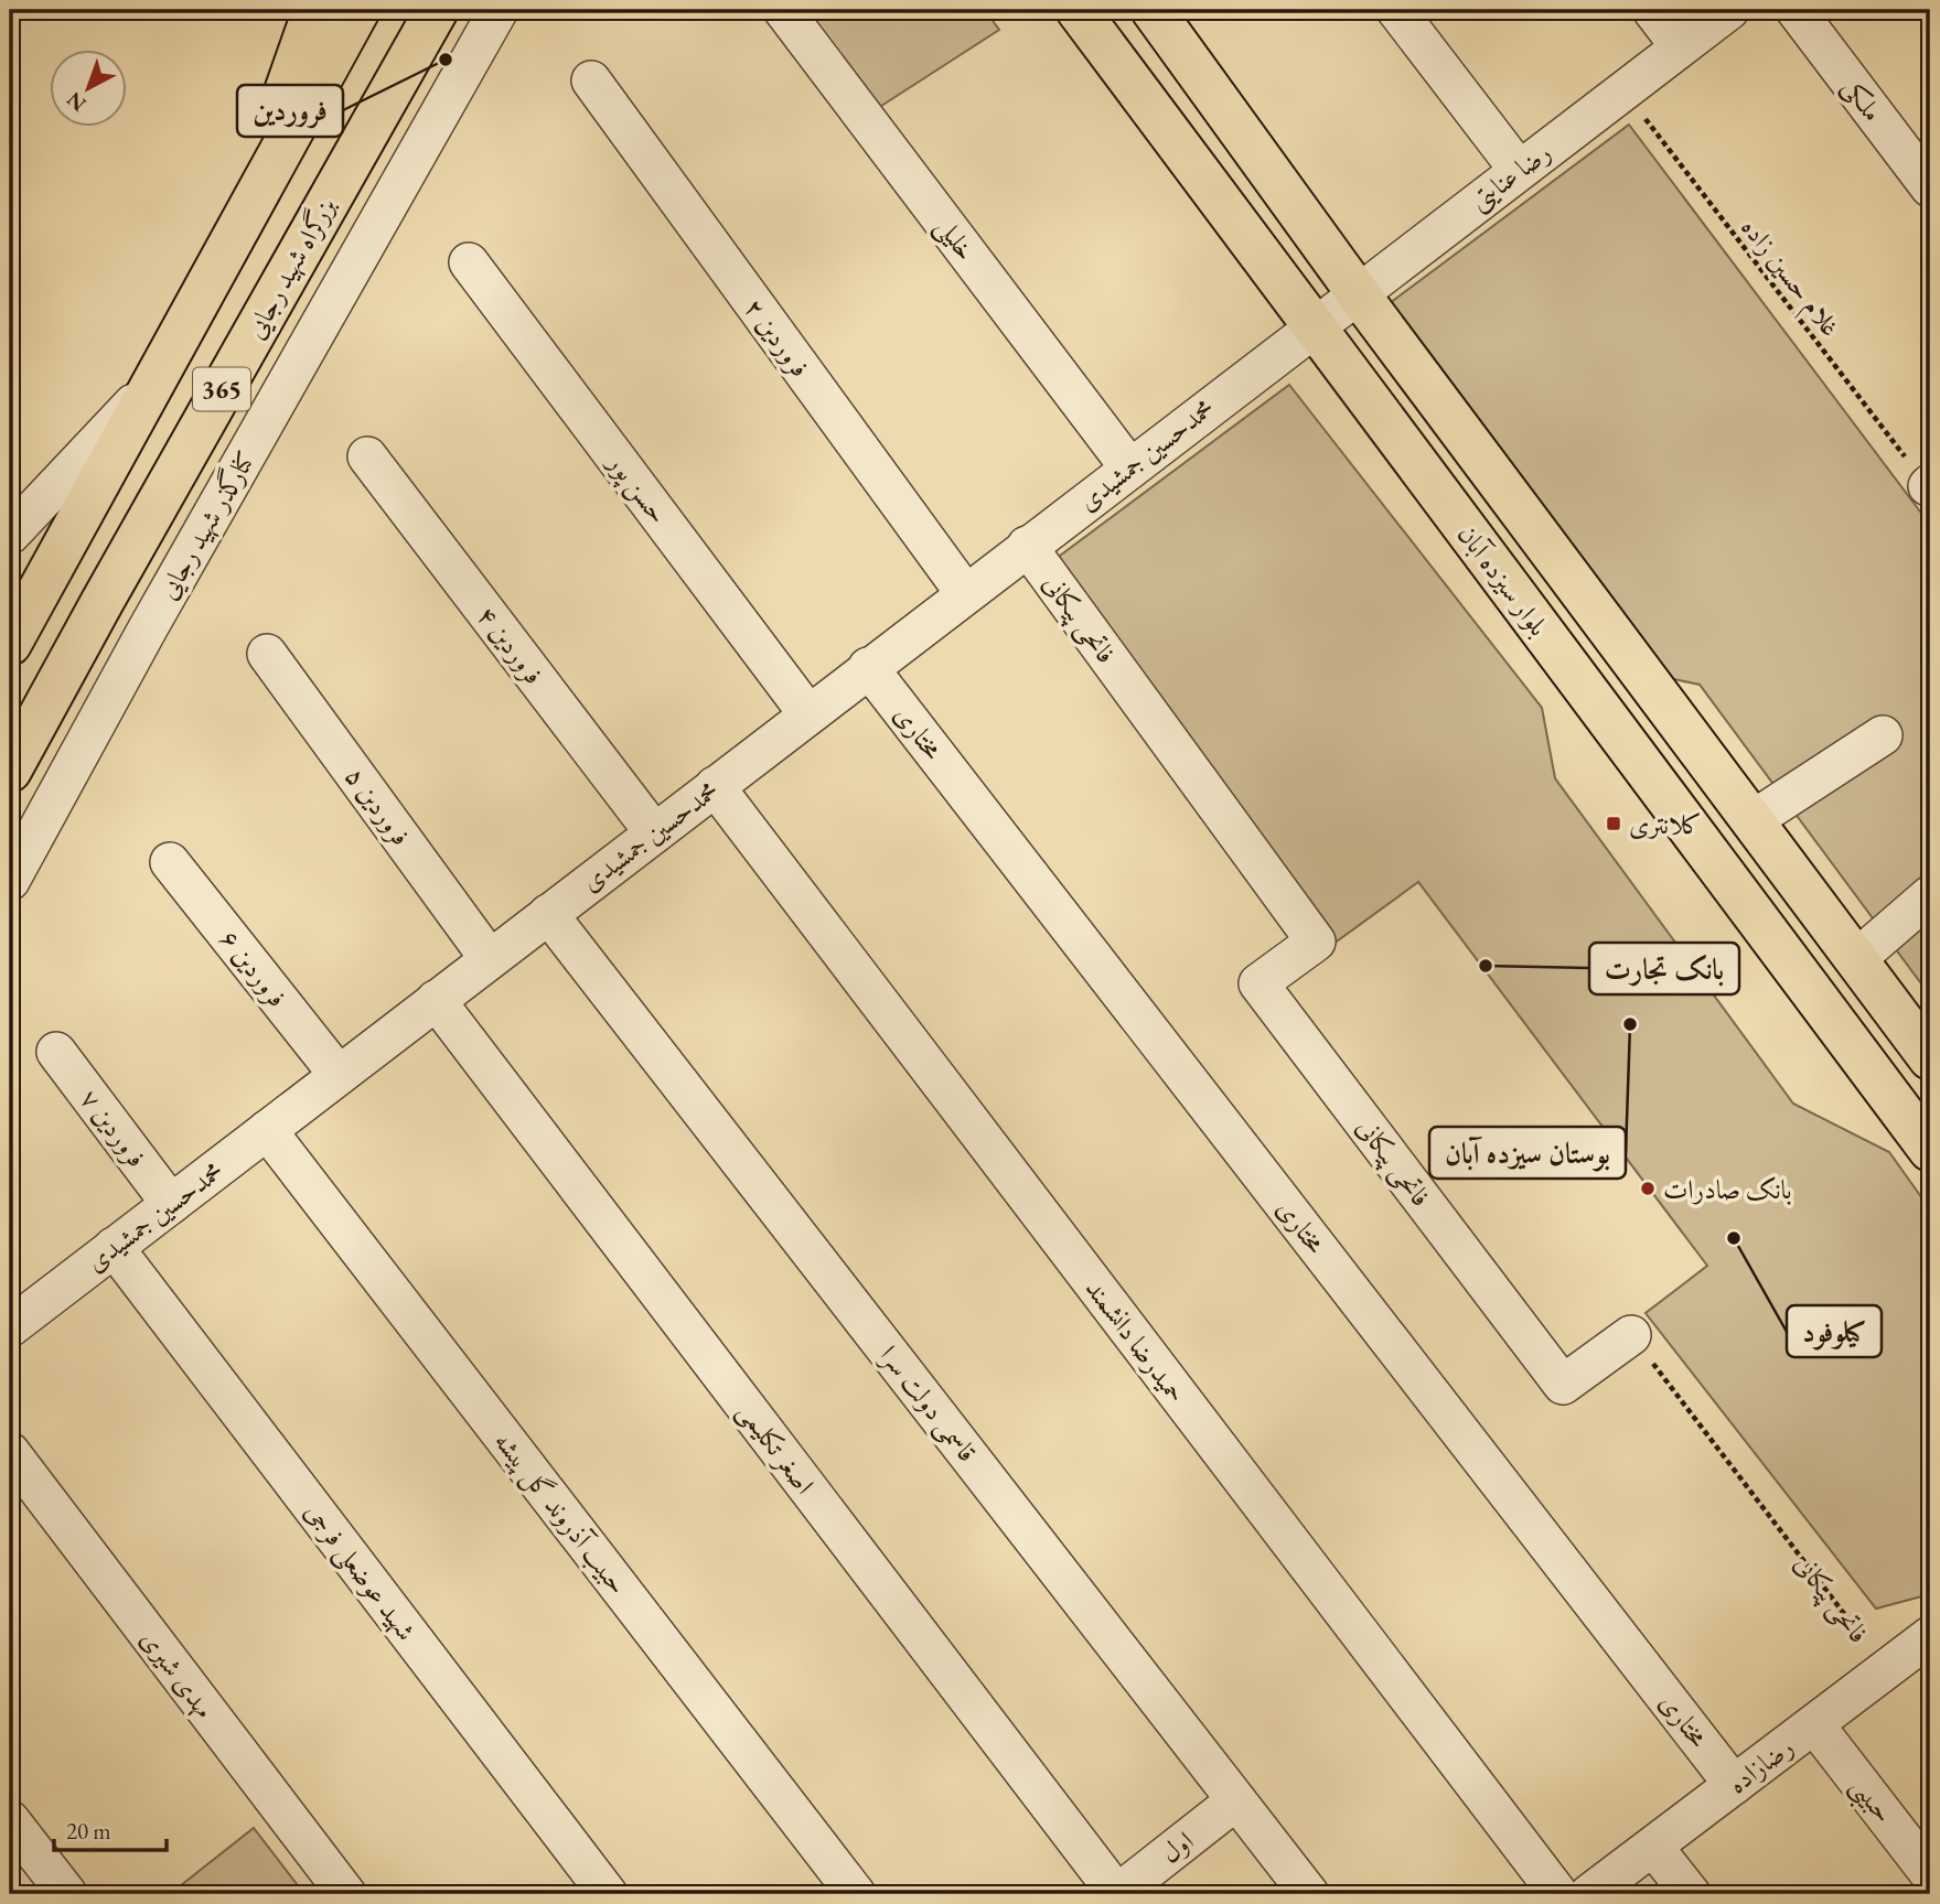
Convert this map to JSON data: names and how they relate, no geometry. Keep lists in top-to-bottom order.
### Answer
{
  "streets": {
    "main road": ["بزرگراه شهید رجایی", "365", "بلوار سیزده آبان"],
    "street": [
      "ملکی",
      "رضا عنایتی",
      "خلیلی",
      "فروردین ۲",
      "محمدحسین جمشیدی",
      "حسن پور",
      "کنارگذر شهید رجایی",
      "فاتحی پیکانی",
      "فروردین ۴",
      "مختاری",
      "فروردین ۵",
      "فروردین ۶",
      "فروردین ۷",
      "حمیدرضا دانشمند",
      "قاسمی دولت سرا",
      "اصغر تکلیمی",
      "حبیب آذروند گل پیشه",
      "شهید عوضعلی فرجی",
      "مهدی شیری",
      "رضازاده",
      "حبیبی",
      "اول"
    ],
    "path": ["غلام حسین زاده"]
  },
  "crossings": [
    ["رضا عنایتی", "غلام حسین زاده"],
    ["رضا عنایتی", "محمدحسین جمشیدی"],
    ["رضا عنایتی", "بلوار سیزده آبان"],
    ["خلیلی", "محمدحسین جمشیدی"],
    ["فروردین ۲", "محمدحسین جمشیدی"],
    ["محمدحسین جمشیدی", "حسن پور"],
    ["محمدحسین جمشیدی", "بلوار سیزده آبان"],
    ["محمدحسین جمشیدی", "فاتحی پیکانی"],
    ["محمدحسین جمشیدی", "فروردین ۴"],
    ["محمدحسین جمشیدی", "مختاری"],
    ["محمدحسین جمشیدی", "فروردین ۵"],
    ["محمدحسین جمشیدی", "فروردین ۶"],
    ["محمدحسین جمشیدی", "فروردین ۷"],
    ["محمدحسین جمشیدی", "حمیدرضا دانشمند"],
    ["محمدحسین جمشیدی", "قاسمی دولت سرا"],
    ["محمدحسین جمشیدی", "اصغر تکلیمی"],
    ["محمدحسین جمشیدی", "حبیب آذروند گل پیشه"],
    ["محمدحسین جمشیدی", "شهید عوضعلی فرجی"],
    ["فاتحی پیکانی", "رضازاده"],
    ["مختاری", "رضازاده"],
    ["قاسمی دولت سرا", "اول"],
    ["اصغر تکلیمی", "اول"],
    ["رضازاده", "حبیبی"]
  ],
  "places": {
    "other": [
      "فروردین",
      "بانک تجارت",
      "بوستان سیزده آبان",
      "بانک صادرات",
      "کیلوفود"
    ],
    "transit": ["کلانتری"]
  },
  "scale_bar": "20 m",
  "north": "bottom left"
}
